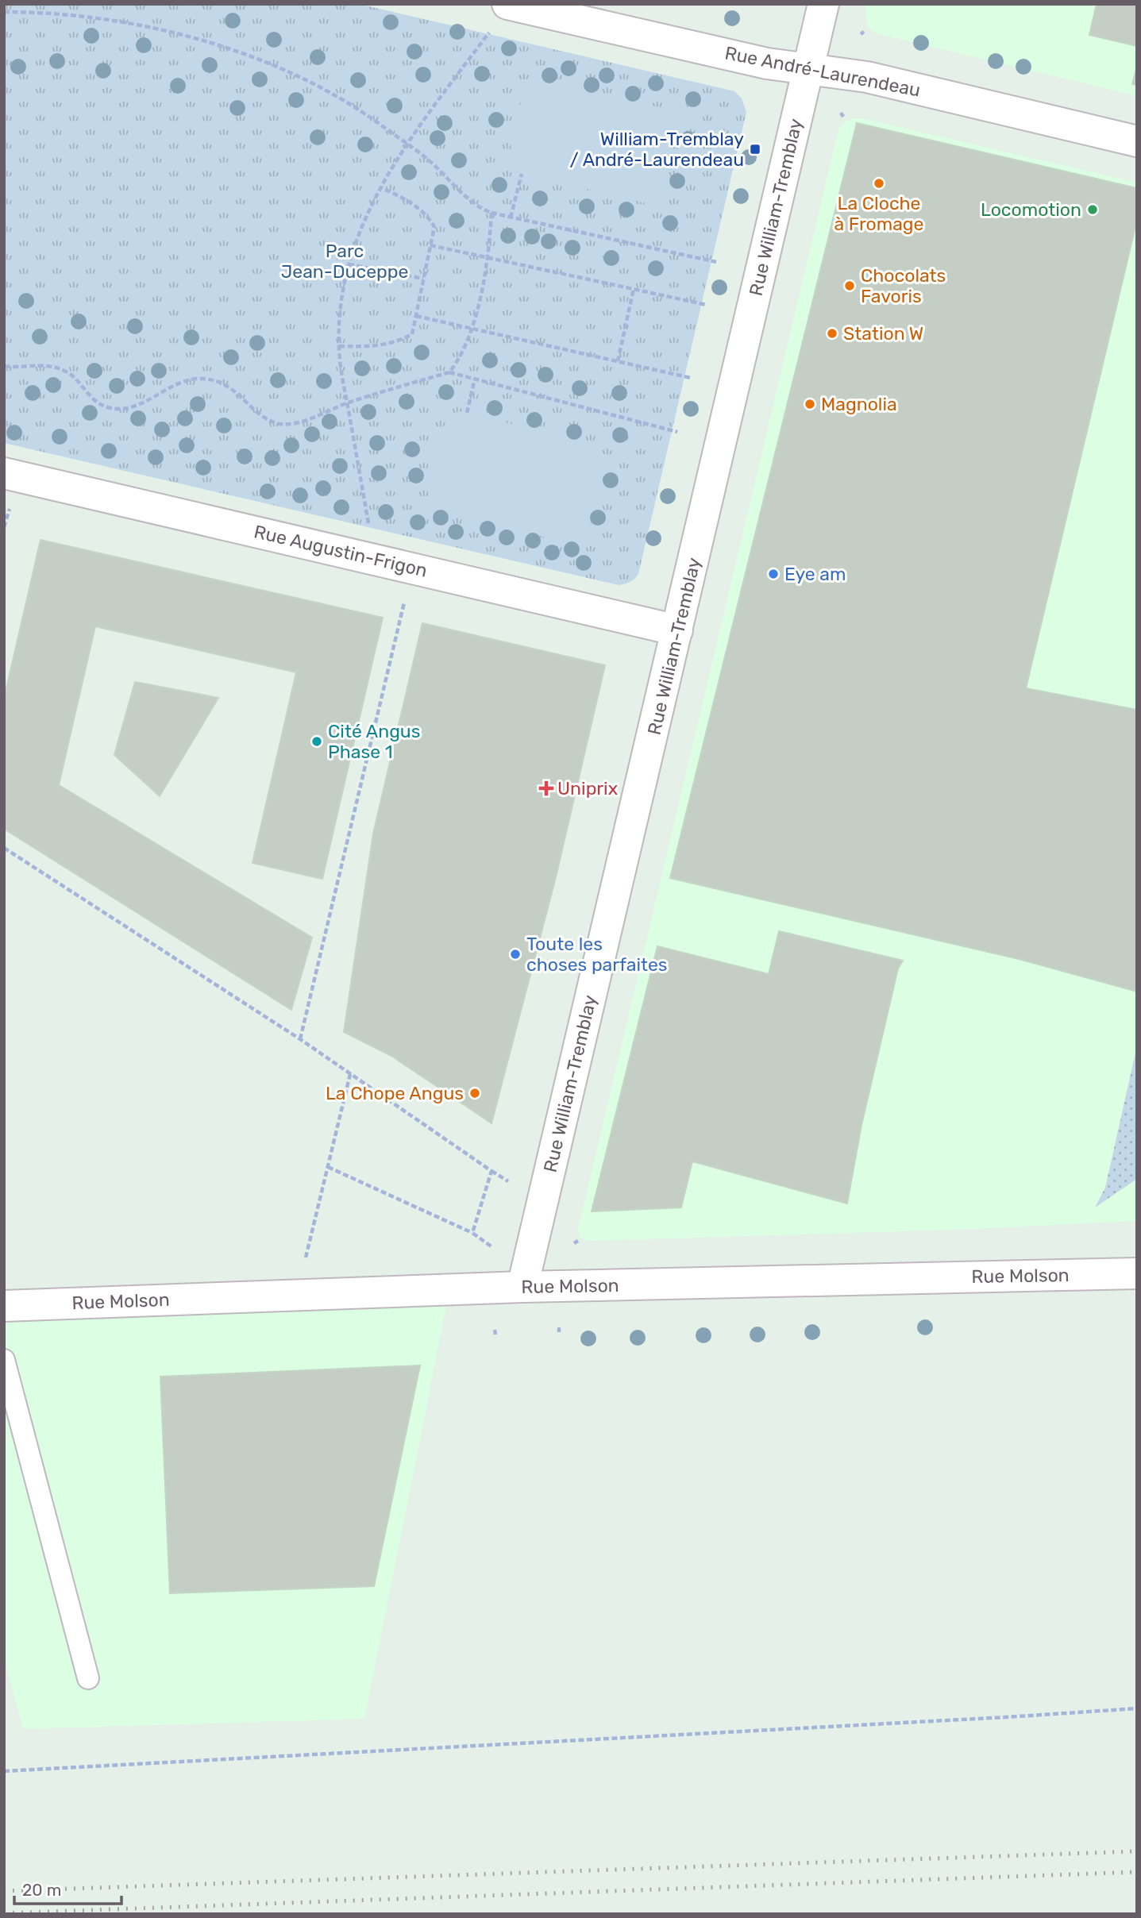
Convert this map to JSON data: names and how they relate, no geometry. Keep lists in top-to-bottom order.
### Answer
{
  "streets": {
    "street": [
      "Rue André-Laurendeau",
      "Rue William-Tremblay",
      "Rue Augustin-Frigon",
      "Rue Molson"
    ]
  },
  "crossings": [
    ["Rue André-Laurendeau", "Rue William-Tremblay"],
    ["Rue William-Tremblay", "Rue Augustin-Frigon"],
    ["Rue William-Tremblay", "Rue Molson"]
  ],
  "parks": ["Parc Jean-Duceppe"],
  "places": {
    "transit": ["William-Tremblay / André-Laurendeau"],
    "other": [
      "La Cloche à Fromage",
      "Locomotion",
      "Chocolats Favoris",
      "Station W",
      "Magnolia",
      "Eye am",
      "Cité Angus Phase 1",
      "Toute les choses parfaites",
      "La Chope Angus"
    ],
    "health": ["Uniprix"]
  },
  "scale_bar": "20 m"
}
